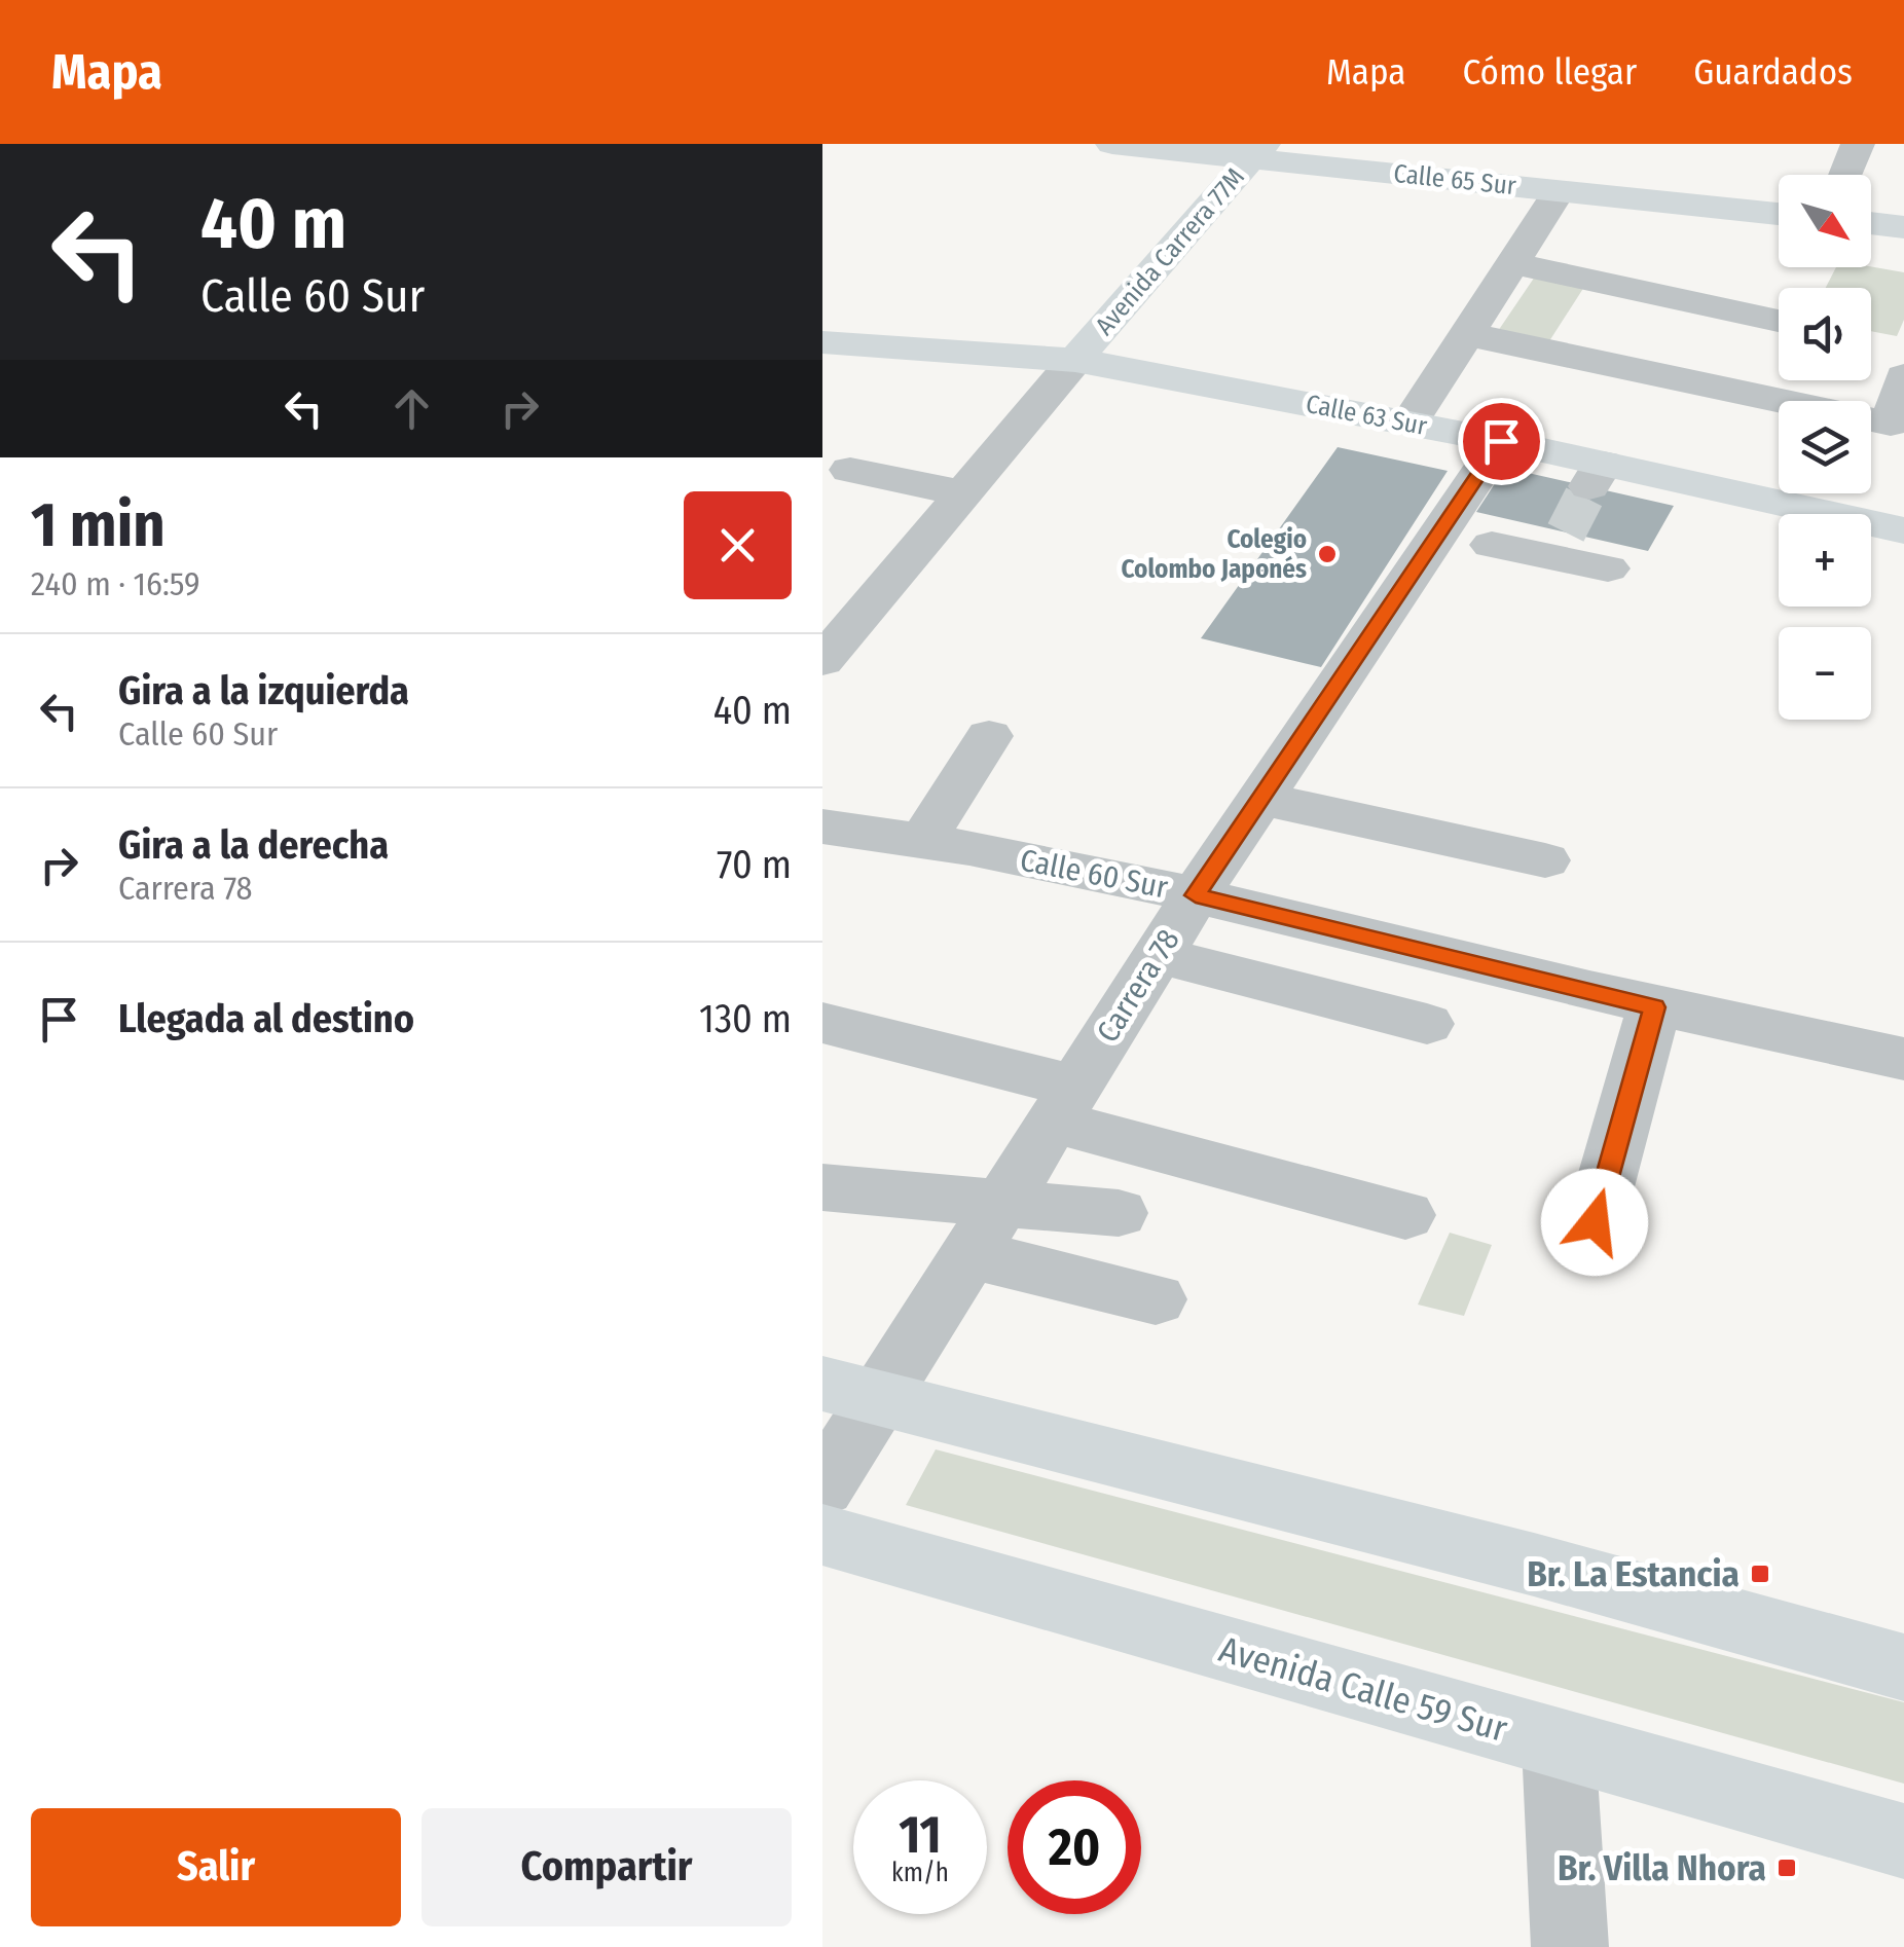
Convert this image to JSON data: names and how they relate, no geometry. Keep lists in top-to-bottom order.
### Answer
{
  "streets": {
    "main road": [
      "Calle 65 Sur",
      "Avenida Carrera 77M",
      "Calle 63 Sur",
      "Avenida Calle 59 Sur"
    ],
    "street": ["Calle 60 Sur", "Carrera 78"]
  },
  "crossings": [
    ["Calle 65 Sur", "Avenida Carrera 77M"],
    ["Avenida Carrera 77M", "Calle 63 Sur"],
    ["Calle 63 Sur", "Carrera 78"],
    ["Calle 60 Sur", "Carrera 78"]
  ],
  "places": {
    "other": ["Colegio Colombo Japonés"],
    "transit": ["Br. La Estancia", "Br. Villa Nhora"]
  },
  "north": "bottom right",
  "page": {
    "header": "Mapa",
    "nav": ["Mapa", "Cómo llegar", "Guardados"],
    "turn": ["40 m", "Calle 60 Sur"],
    "map_buttons": ["+", "−"],
    "heading": ["1 min", "240 m · 16:59"],
    "list": [
      {
        "name": "Gira a la izquierda",
        "note": "Calle 60 Sur",
        "value": "40 m"
      },
      {
        "name": "Gira a la derecha",
        "note": "Carrera 78",
        "value": "70 m"
      },
      {
        "name": "Llegada al destino",
        "value": "130 m"
      }
    ],
    "speed": "11 km/h",
    "limit": "20",
    "buttons": ["Salir", "Compartir"]
  }
}
